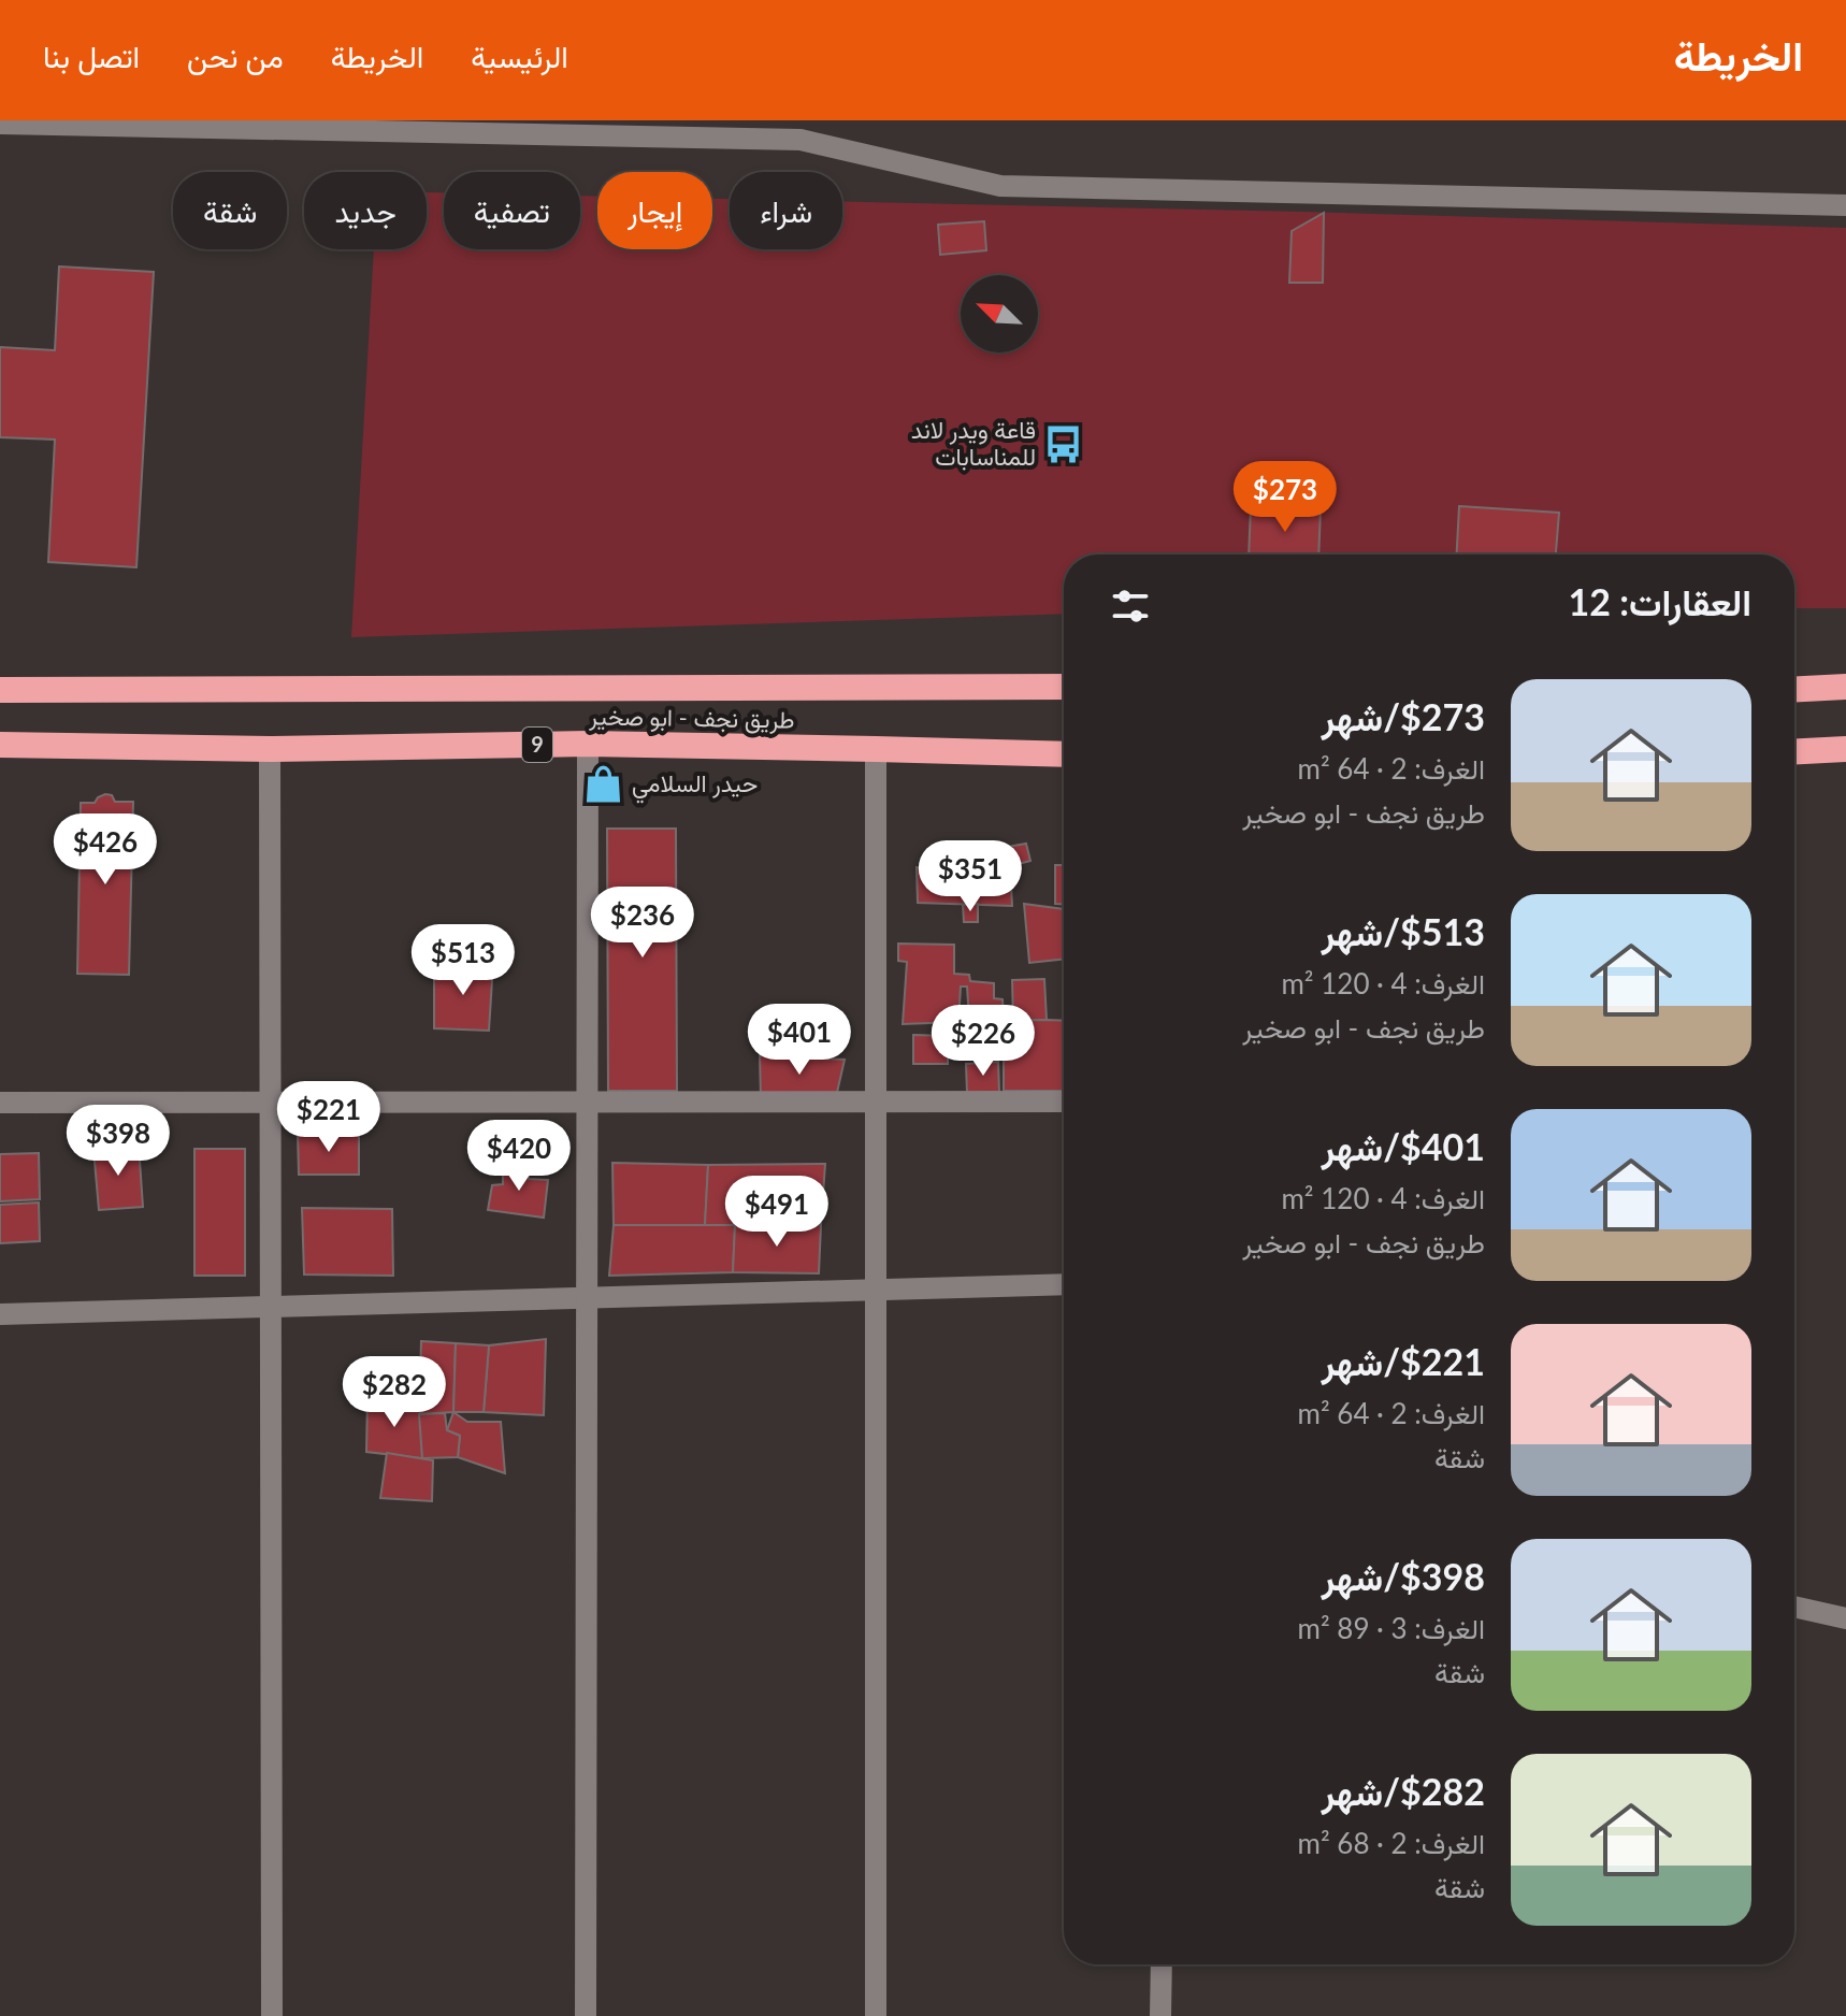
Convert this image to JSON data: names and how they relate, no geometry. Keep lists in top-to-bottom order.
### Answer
{
  "streets": {
    "highway": ["طريق نجف - ابو صخير", "9"]
  },
  "places": {
    "bus stop": ["قاعة ويدر لاند للمناسابات"],
    "shop": ["حيدر السلامي"]
  },
  "north": "top left",
  "page": {
    "header": "الخريطة",
    "nav": [
      "الرئيسية",
      "الخريطة",
      "من نحن",
      "اتصل بنا"
    ],
    "chip": [
      "شراء",
      "إيجار",
      "تصفية",
      "جديد",
      "شقة"
    ],
    "price": [
      "$273",
      "$426",
      "$351",
      "$236",
      "$513",
      "$401",
      "$226",
      "$221",
      "$398",
      "$420",
      "$491",
      "$282"
    ],
    "heading": "العقارات: 12",
    "list": [
      {
        "name": "$273/شهر",
        "note": "الغرف: 2 · 64 m² · طريق نجف - ابو صخير"
      },
      {
        "name": "$513/شهر",
        "note": "الغرف: 4 · 120 m² · طريق نجف - ابو صخير"
      },
      {
        "name": "$401/شهر",
        "note": "الغرف: 4 · 120 m² · طريق نجف - ابو صخير"
      },
      {
        "name": "$221/شهر",
        "note": "الغرف: 2 · 64 m² · شقة"
      },
      {
        "name": "$398/شهر",
        "note": "الغرف: 3 · 89 m² · شقة"
      },
      {
        "name": "$282/شهر",
        "note": "الغرف: 2 · 68 m² · شقة"
      }
    ]
  }
}
